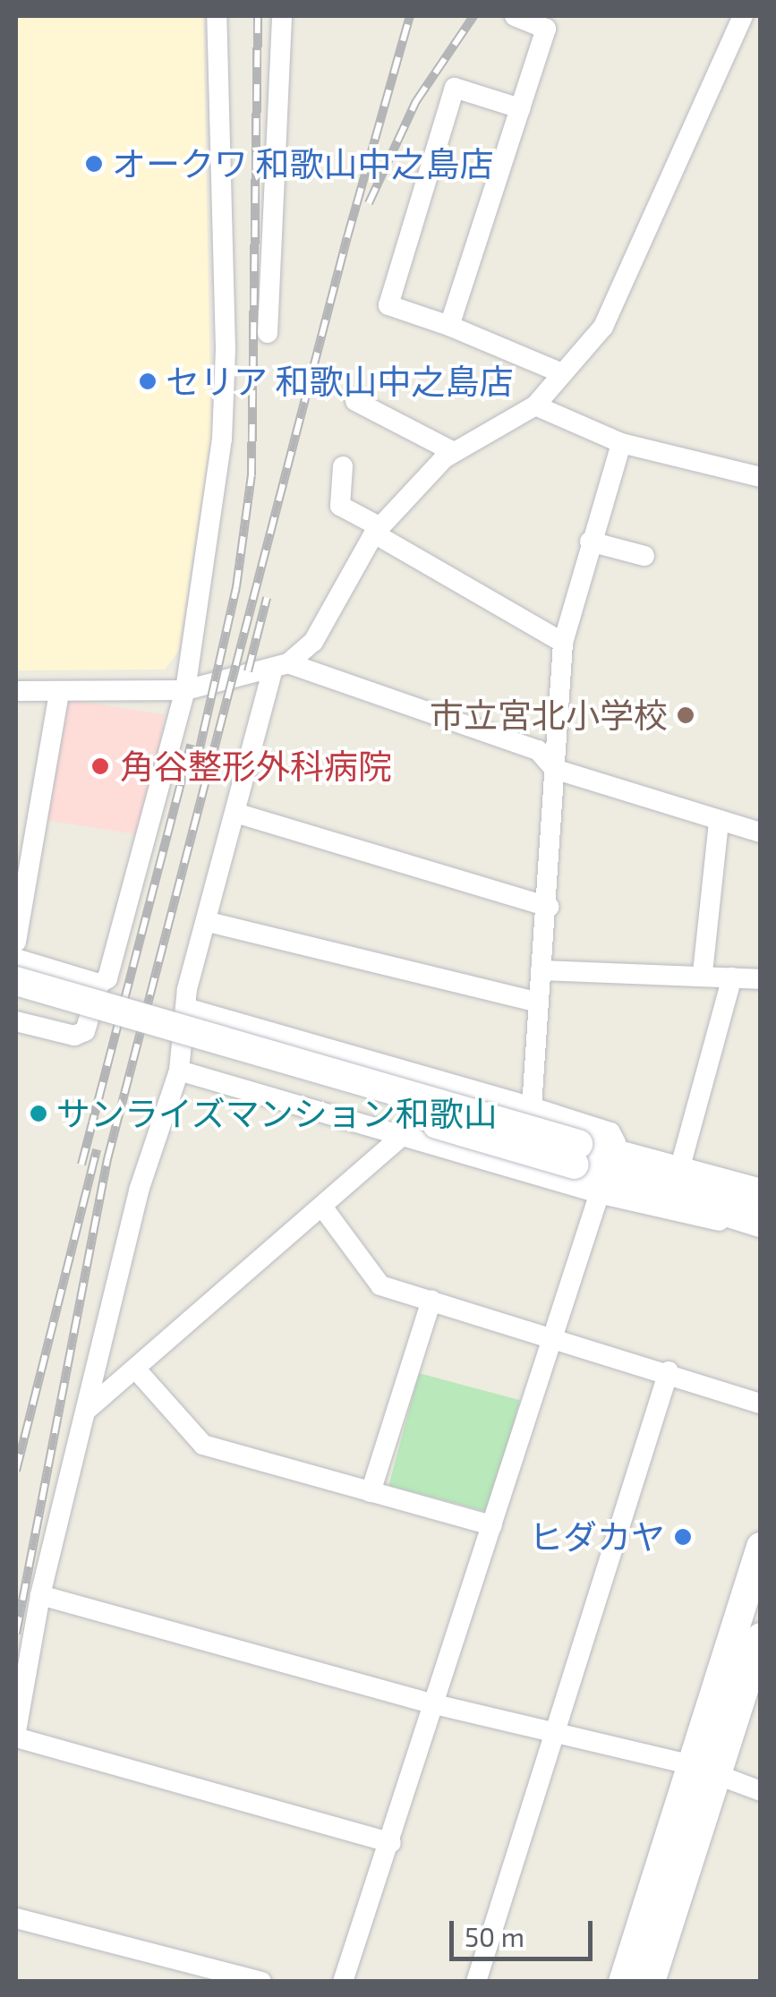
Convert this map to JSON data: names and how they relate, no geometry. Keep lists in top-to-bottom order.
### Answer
{
  "places": [
    "オークワ 和歌山中之島店",
    "セリア 和歌山中之島店",
    "市立宮北小学校",
    "角谷整形外科病院",
    "サンライズマンション和歌山",
    "ヒダカヤ"
  ],
  "scale_bar": "50 m"
}
